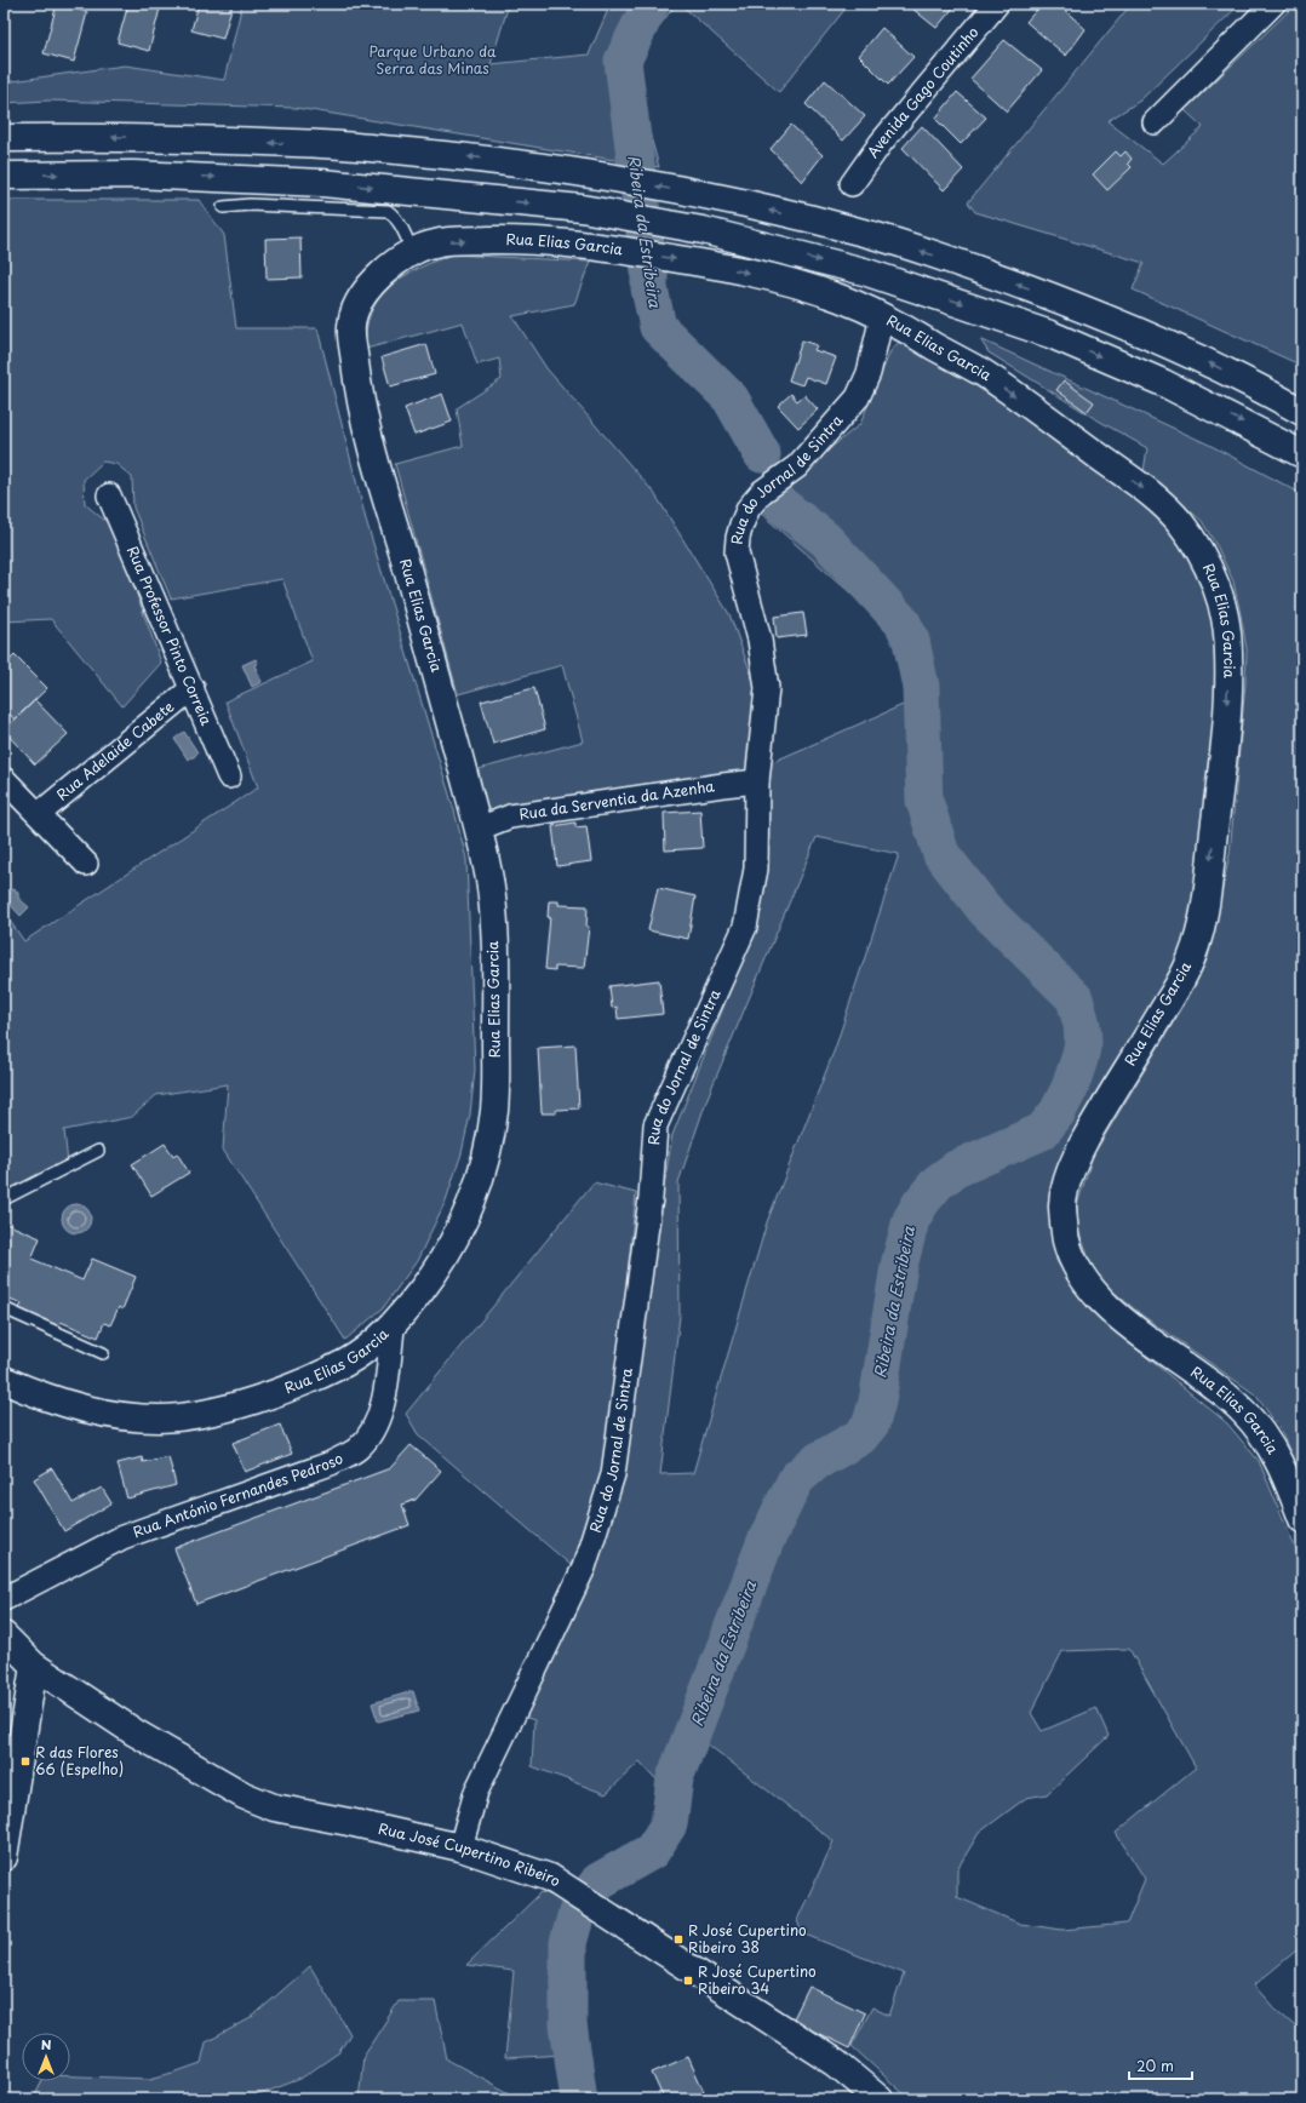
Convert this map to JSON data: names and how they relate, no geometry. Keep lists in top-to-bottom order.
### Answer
{
  "streets": {
    "main road": ["Rua Elias Garcia", "Rua José Cupertino Ribeiro"],
    "street": [
      "Avenida Gago Coutinho",
      "Rua do Jornal de Sintra",
      "Rua Professor Pinto Correia",
      "Rua Adelaide Cabete",
      "Rua da Serventia da Azenha",
      "Rua António Fernandes Pedroso"
    ]
  },
  "crossings": [
    ["Rua Elias Garcia", "Rua do Jornal de Sintra"],
    ["Rua Elias Garcia", "Rua da Serventia da Azenha"],
    ["Rua Elias Garcia", "Rua António Fernandes Pedroso"],
    ["Rua do Jornal de Sintra", "Rua da Serventia da Azenha"],
    ["Rua do Jornal de Sintra", "Rua José Cupertino Ribeiro"],
    ["Rua Professor Pinto Correia", "Rua Adelaide Cabete"]
  ],
  "water": ["Ribeira da Estribeira"],
  "parks": ["Parque Urbano da Serra das Minas"],
  "places": {
    "transit": ["R das Flores 66 (Espelho)", "R José Cupertino Ribeiro 38", "R José Cupertino Ribeiro 34"]
  },
  "scale_bar": "20 m",
  "north": "top"
}
